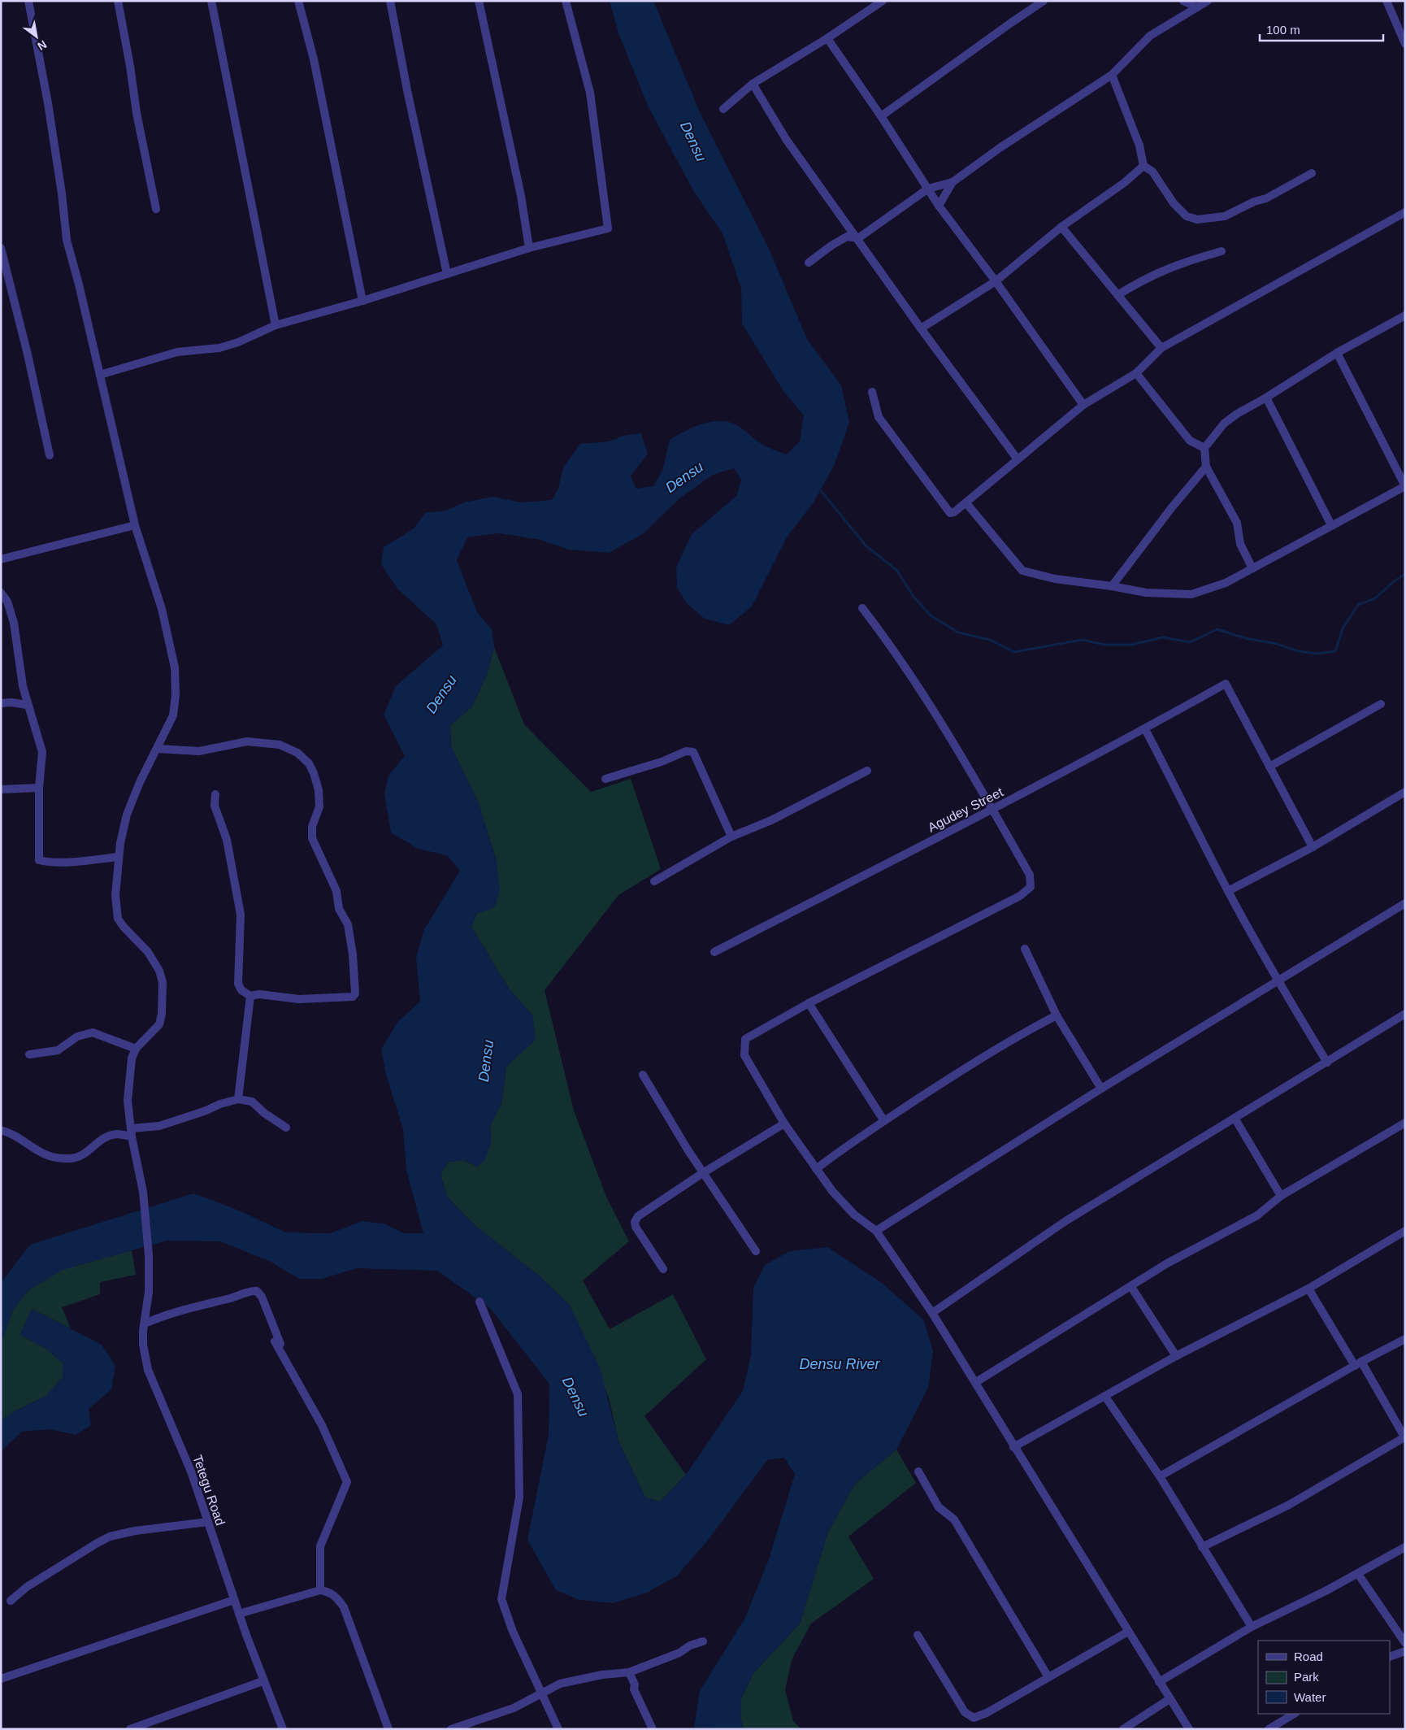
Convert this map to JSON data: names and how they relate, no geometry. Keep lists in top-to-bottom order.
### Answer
{
  "streets": {
    "street": ["Agudey Street", "Tetegu Road"]
  },
  "water": ["Densu", "Densu River"],
  "legend": ["Road", "Park", "Water"],
  "scale_bar": "100 m",
  "north": "bottom right"
}
